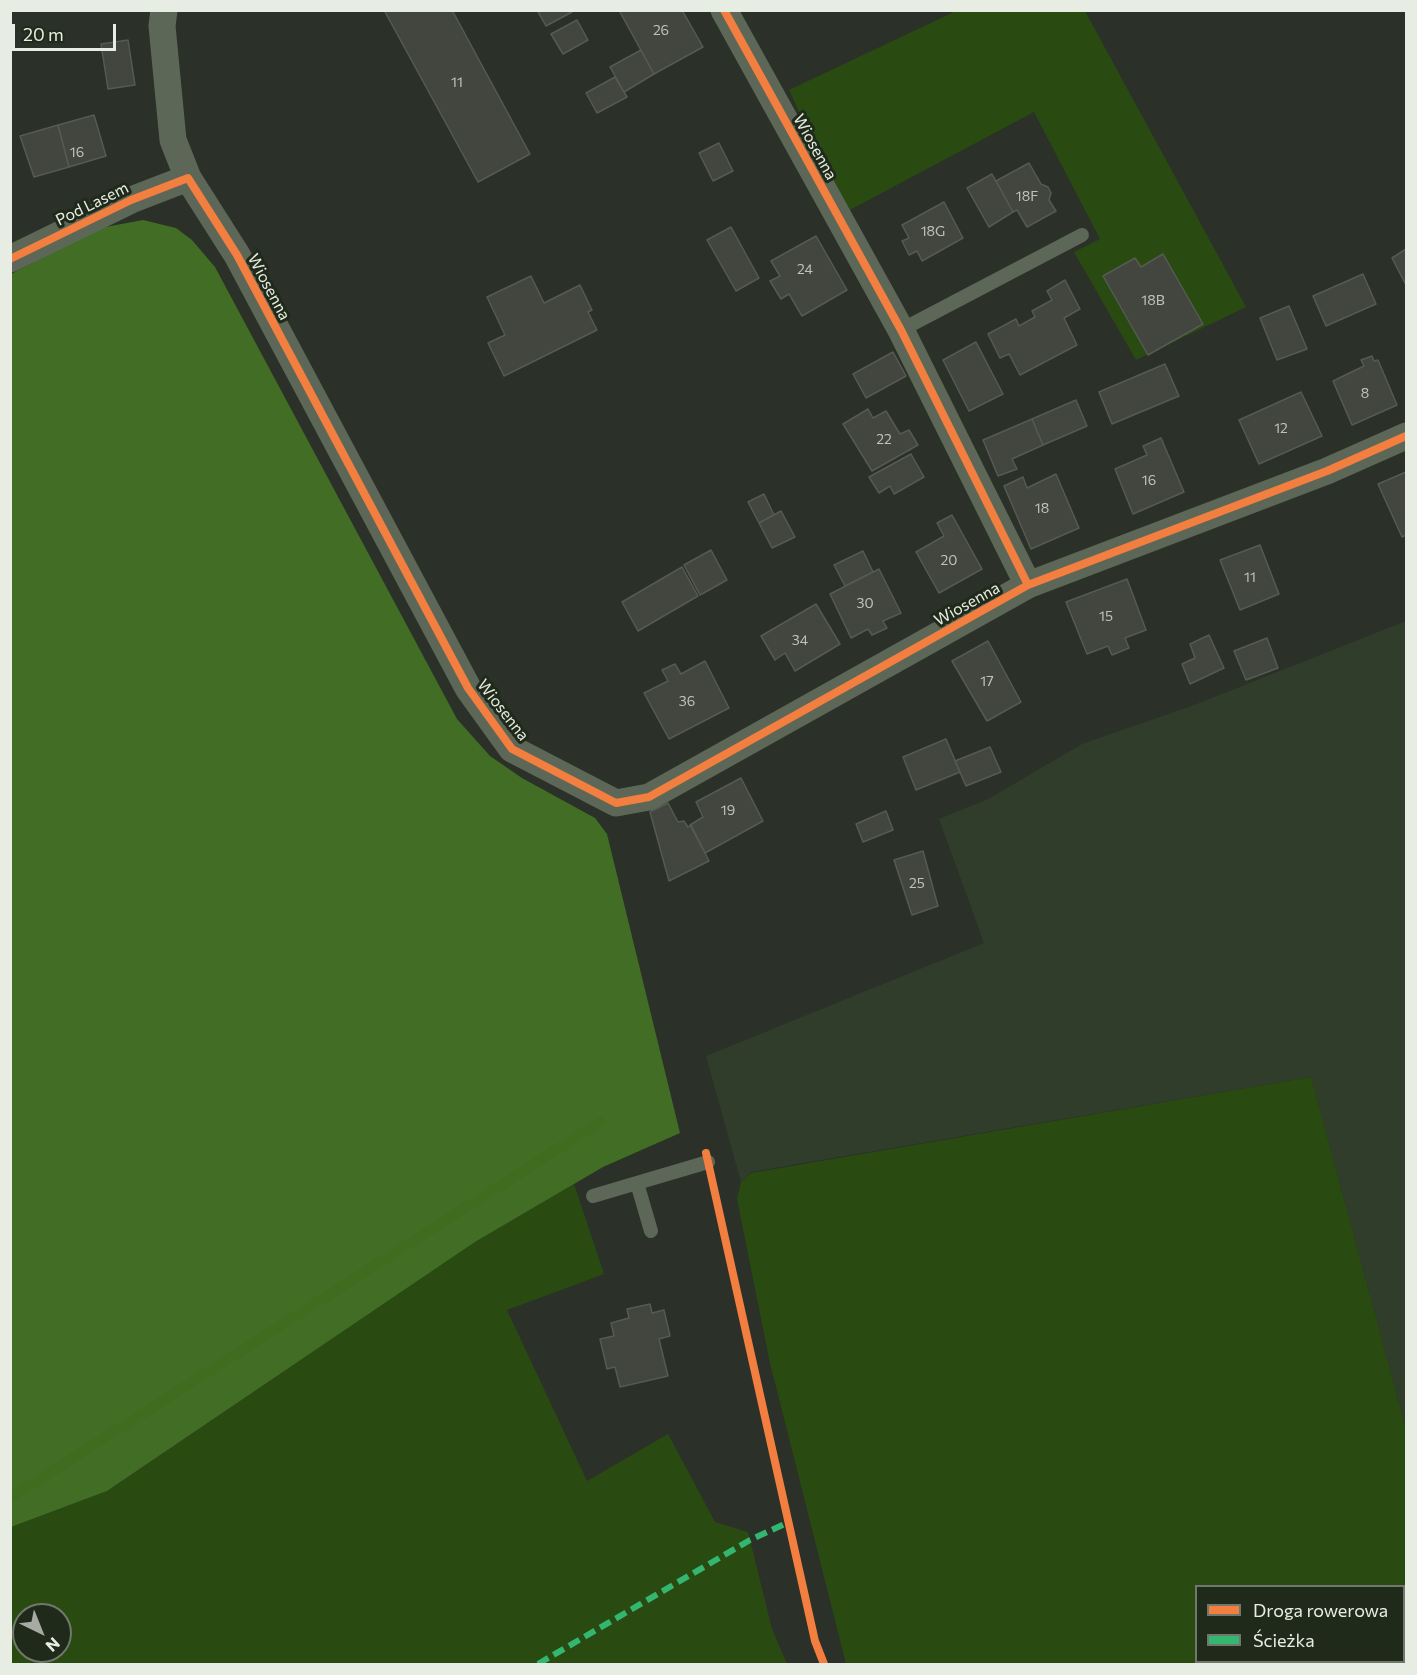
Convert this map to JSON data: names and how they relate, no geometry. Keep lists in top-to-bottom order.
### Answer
{
  "streets": {
    "street": ["Wiosenna", "Pod Lasem"]
  },
  "crossings": [
    ["Wiosenna", "Pod Lasem"]
  ],
  "house_numbers": [
    "26",
    "11",
    "16",
    "18F",
    "18G",
    "24",
    "18B",
    "8",
    "12",
    "22",
    "16",
    "18",
    "20",
    "11",
    "30",
    "15",
    "34",
    "17",
    "36",
    "19",
    "25"
  ],
  "legend": ["Droga rowerowa", "Ścieżka"],
  "scale_bar": "20 m",
  "north": "bottom right"
}
